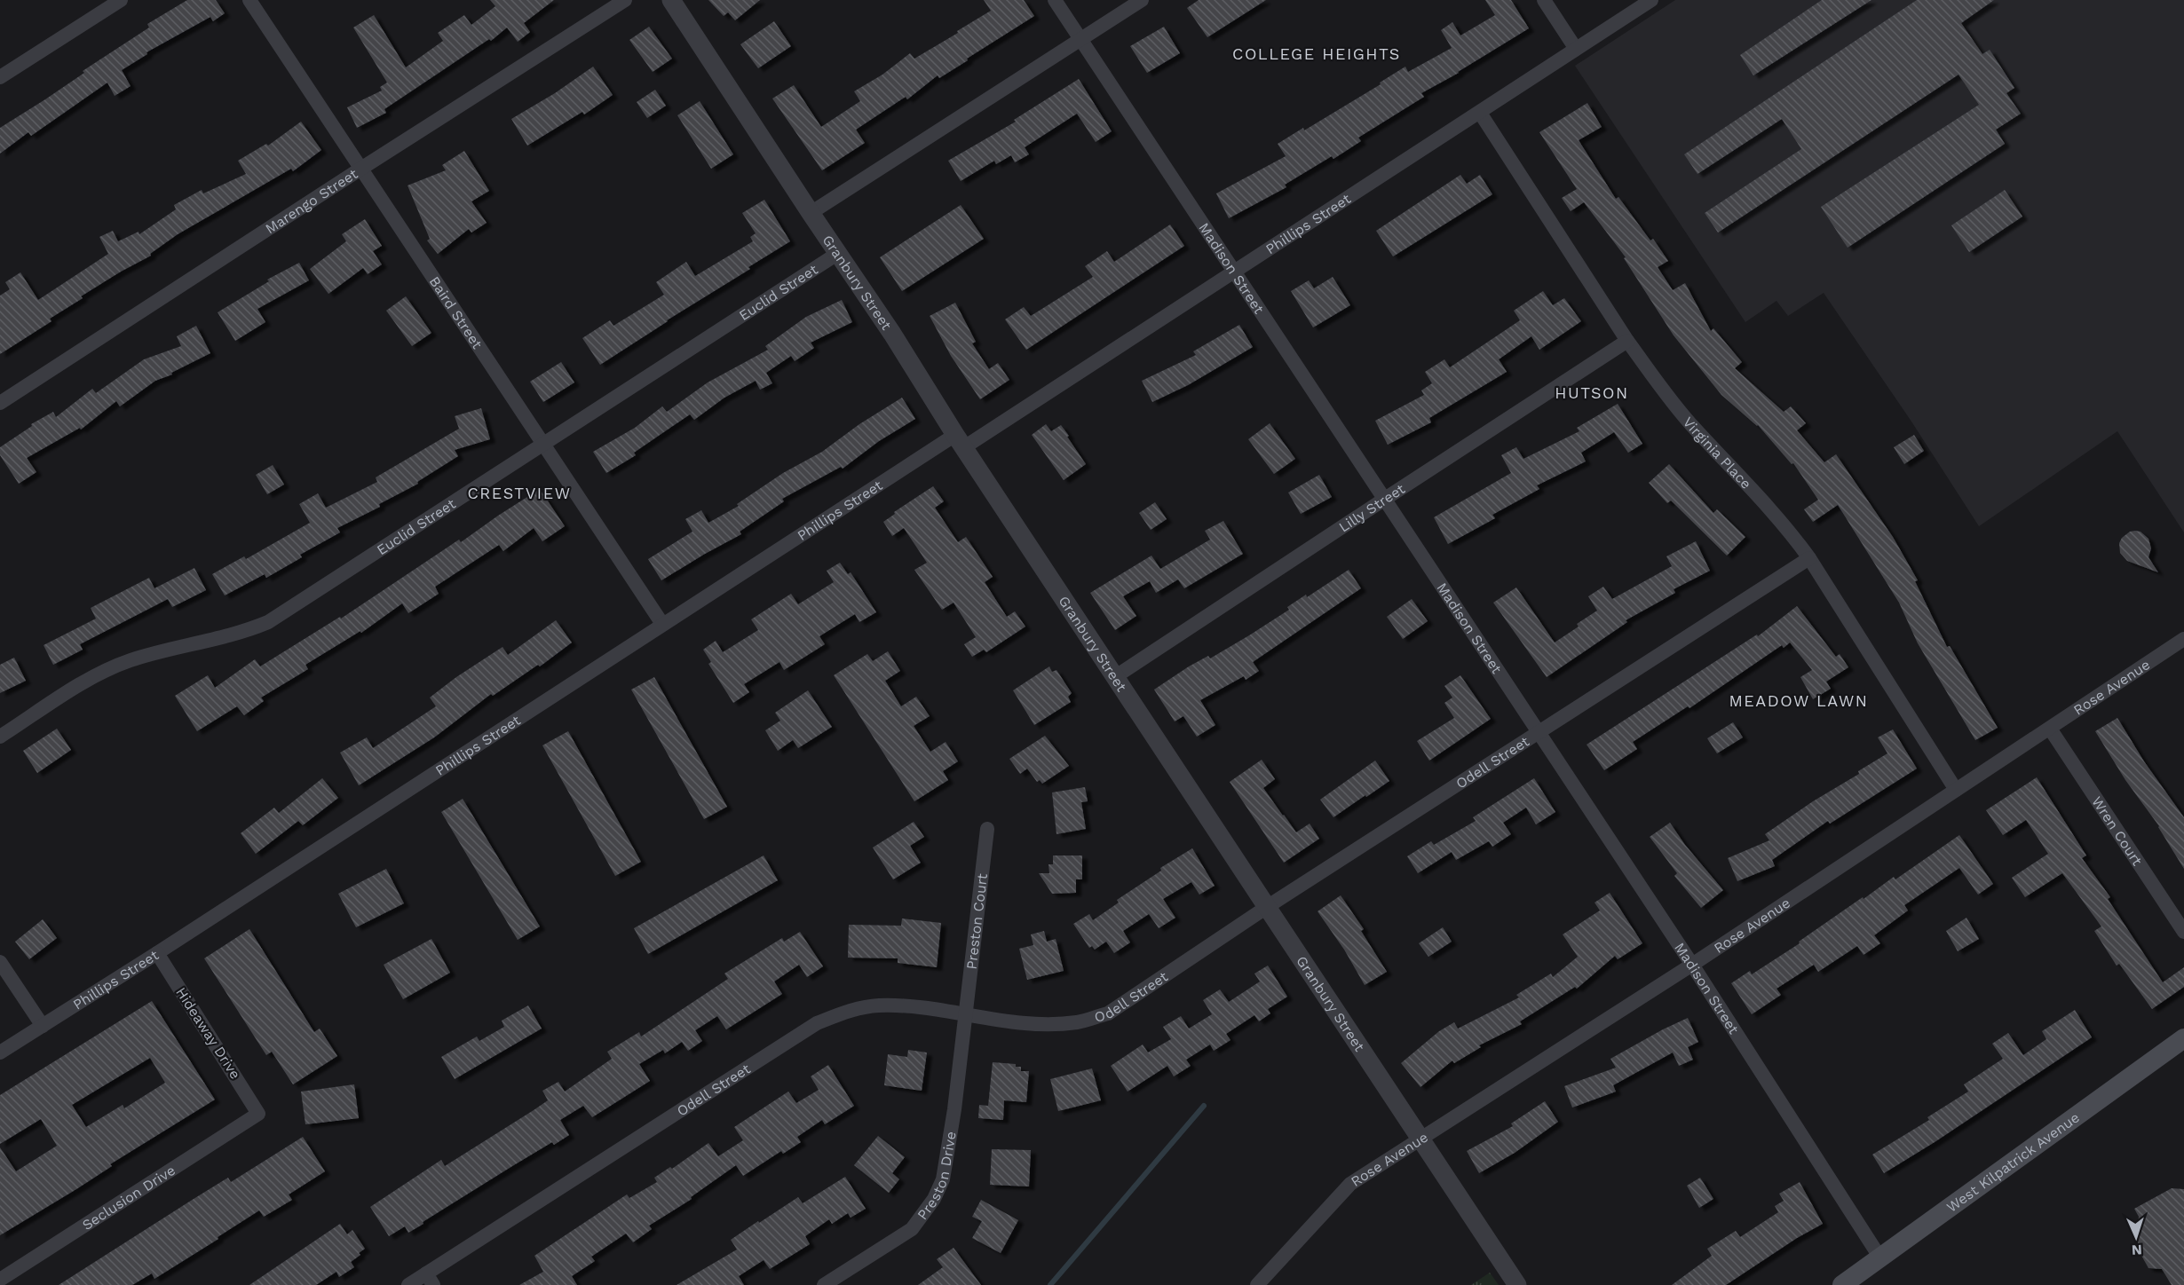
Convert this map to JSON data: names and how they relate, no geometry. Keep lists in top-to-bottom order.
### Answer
{
  "streets": {
    "main road": ["West Kilpatrick Avenue"],
    "street": [
      "Marengo Street",
      "Phillips Street",
      "Madison Street",
      "Granbury Street",
      "Euclid Street",
      "Baird Street",
      "Virginia Place",
      "Lilly Street",
      "Rose Avenue",
      "Odell Street",
      "Wren Court",
      "Preston Court",
      "Hideaway Drive",
      "Preston Drive",
      "Seclusion Drive"
    ]
  },
  "crossings": [
    ["Marengo Street", "Baird Street"],
    ["Phillips Street", "Madison Street"],
    ["Phillips Street", "Granbury Street"],
    ["Phillips Street", "Baird Street"],
    ["Phillips Street", "Virginia Place"],
    ["Phillips Street", "Hideaway Drive"],
    ["Madison Street", "Lilly Street"],
    ["Madison Street", "Rose Avenue"],
    ["Madison Street", "Odell Street"],
    ["Madison Street", "West Kilpatrick Avenue"],
    ["Granbury Street", "Euclid Street"],
    ["Granbury Street", "Lilly Street"],
    ["Granbury Street", "Rose Avenue"],
    ["Granbury Street", "Odell Street"],
    ["Euclid Street", "Baird Street"],
    ["Virginia Place", "Lilly Street"],
    ["Virginia Place", "Rose Avenue"],
    ["Virginia Place", "Odell Street"],
    ["Rose Avenue", "Wren Court"],
    ["Odell Street", "Preston Court"],
    ["Odell Street", "Preston Drive"],
    ["Preston Court", "Preston Drive"],
    ["Hideaway Drive", "Seclusion Drive"]
  ],
  "districts": [
    "COLLEGE HEIGHTS",
    "HUTSON",
    "CRESTVIEW",
    "MEADOW LAWN"
  ],
  "north": "bottom"
}
